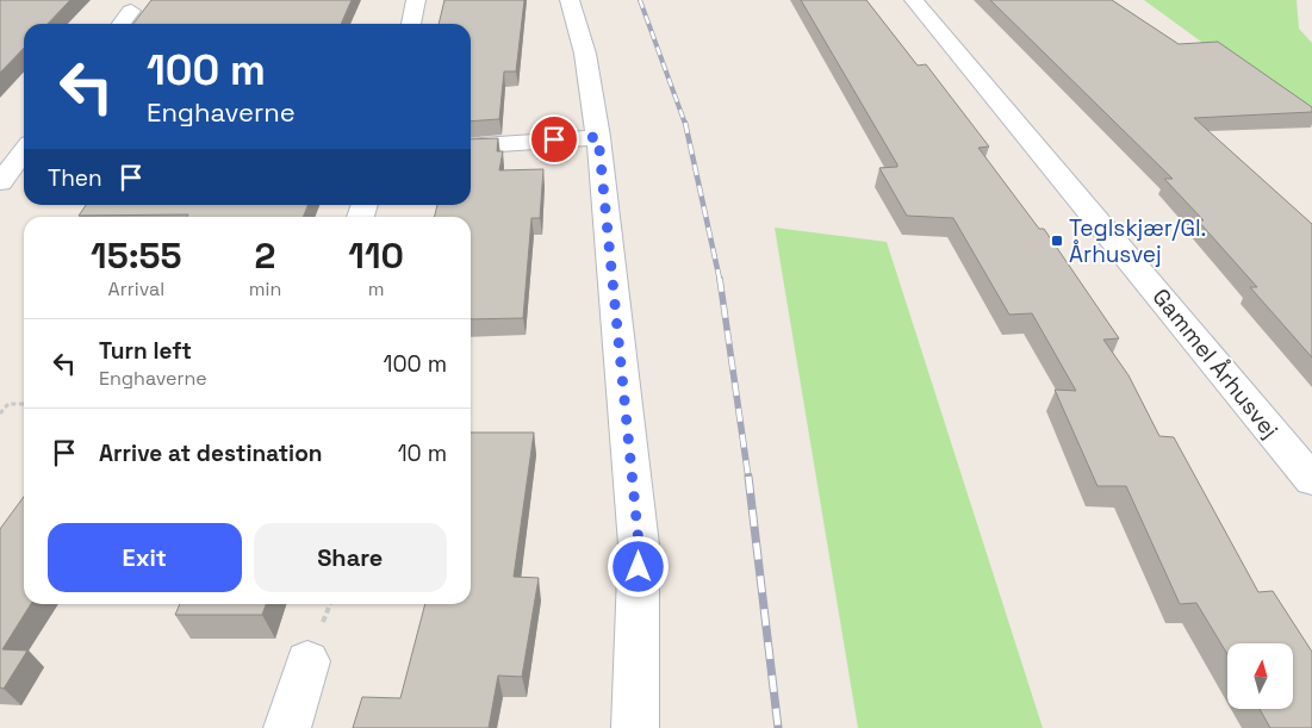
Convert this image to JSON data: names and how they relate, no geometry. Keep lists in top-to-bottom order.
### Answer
{
  "streets": {
    "street": ["Gammel Århusvej"]
  },
  "places": {
    "transit": ["Teglskjær/Gl. Århusvej"]
  },
  "north": "top",
  "page": {
    "turn": ["100 m", "Enghaverne"],
    "then": "Then",
    "eta": [
      "15:55",
      "Arrival",
      "2",
      "min",
      "110",
      "m"
    ],
    "list": [
      {
        "name": "Turn left",
        "note": "Enghaverne",
        "value": "100 m"
      },
      {
        "name": "Arrive at destination",
        "value": "10 m"
      }
    ],
    "buttons": ["Exit", "Share"]
  }
}
